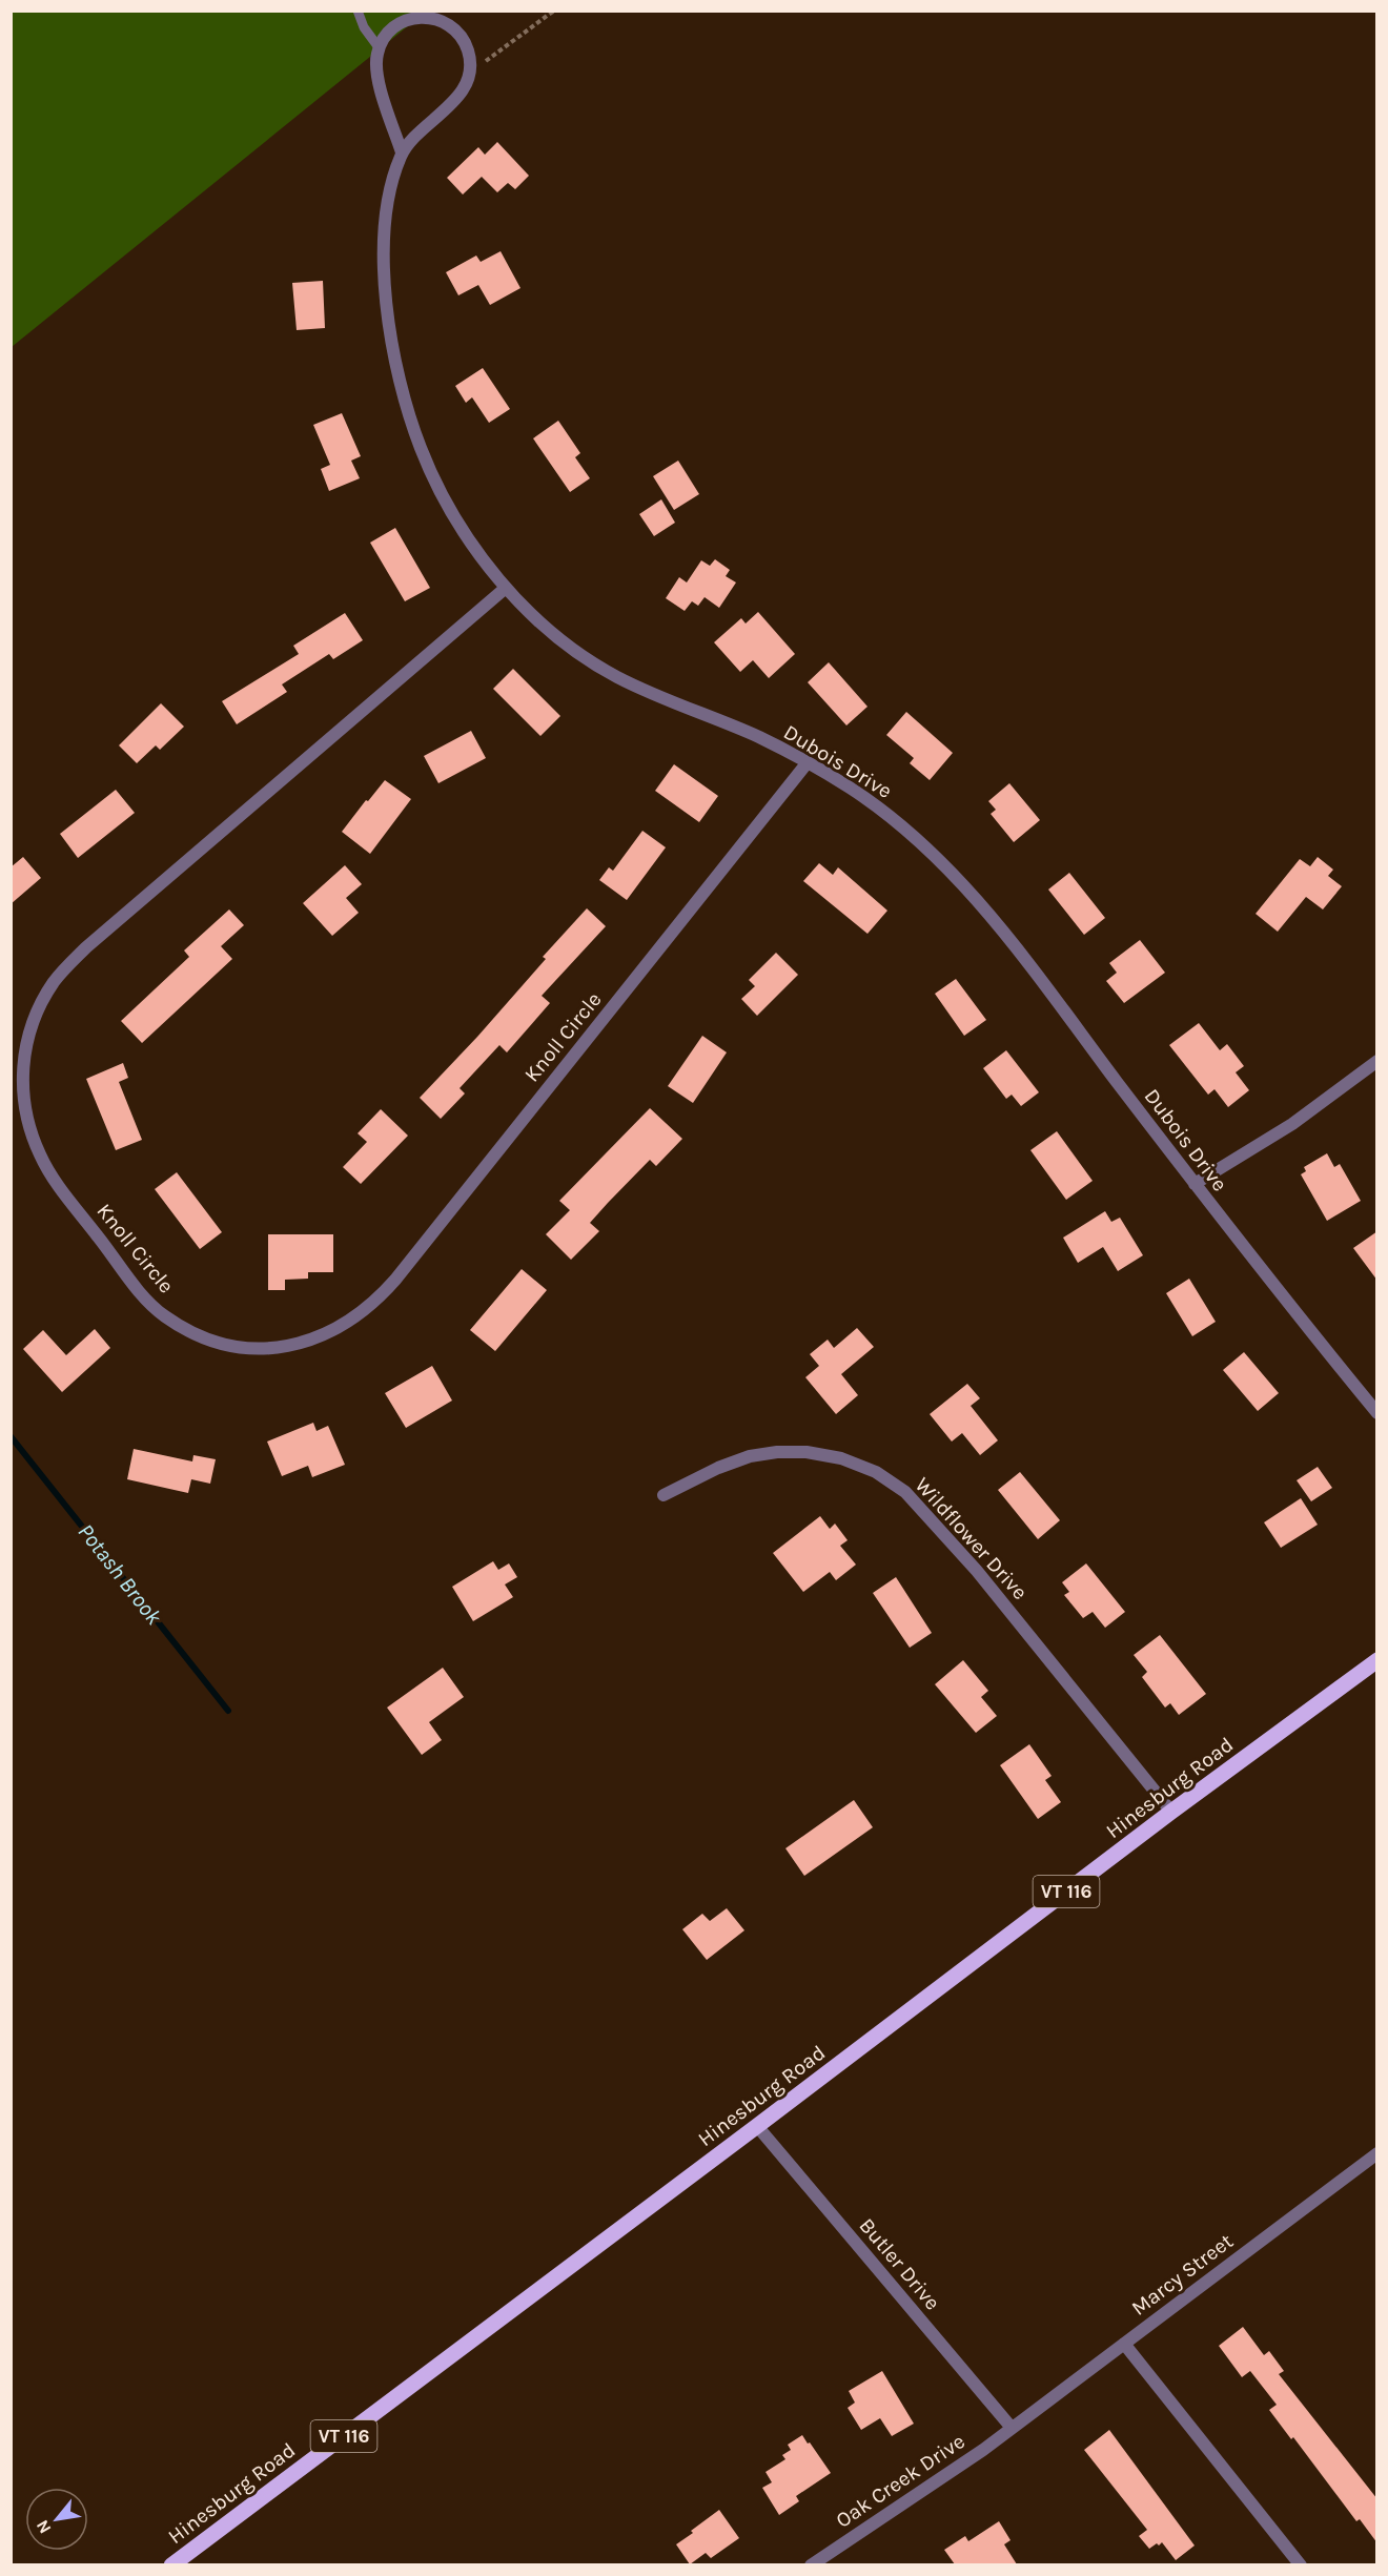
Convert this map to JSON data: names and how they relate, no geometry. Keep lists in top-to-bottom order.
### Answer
{
  "streets": {
    "main road": ["Hinesburg Road", "VT 116"],
    "street": [
      "Dubois Drive",
      "Knoll Circle",
      "Wildflower Drive",
      "Butler Drive",
      "Marcy Street",
      "Oak Creek Drive"
    ]
  },
  "crossings": [
    ["Dubois Drive", "Knoll Circle"],
    ["Wildflower Drive", "Hinesburg Road"],
    ["Hinesburg Road", "Butler Drive"],
    ["Butler Drive", "Marcy Street"],
    ["Butler Drive", "Oak Creek Drive"],
    ["Marcy Street", "Oak Creek Drive"]
  ],
  "water": ["Potash Brook"],
  "north": "bottom left"
}
